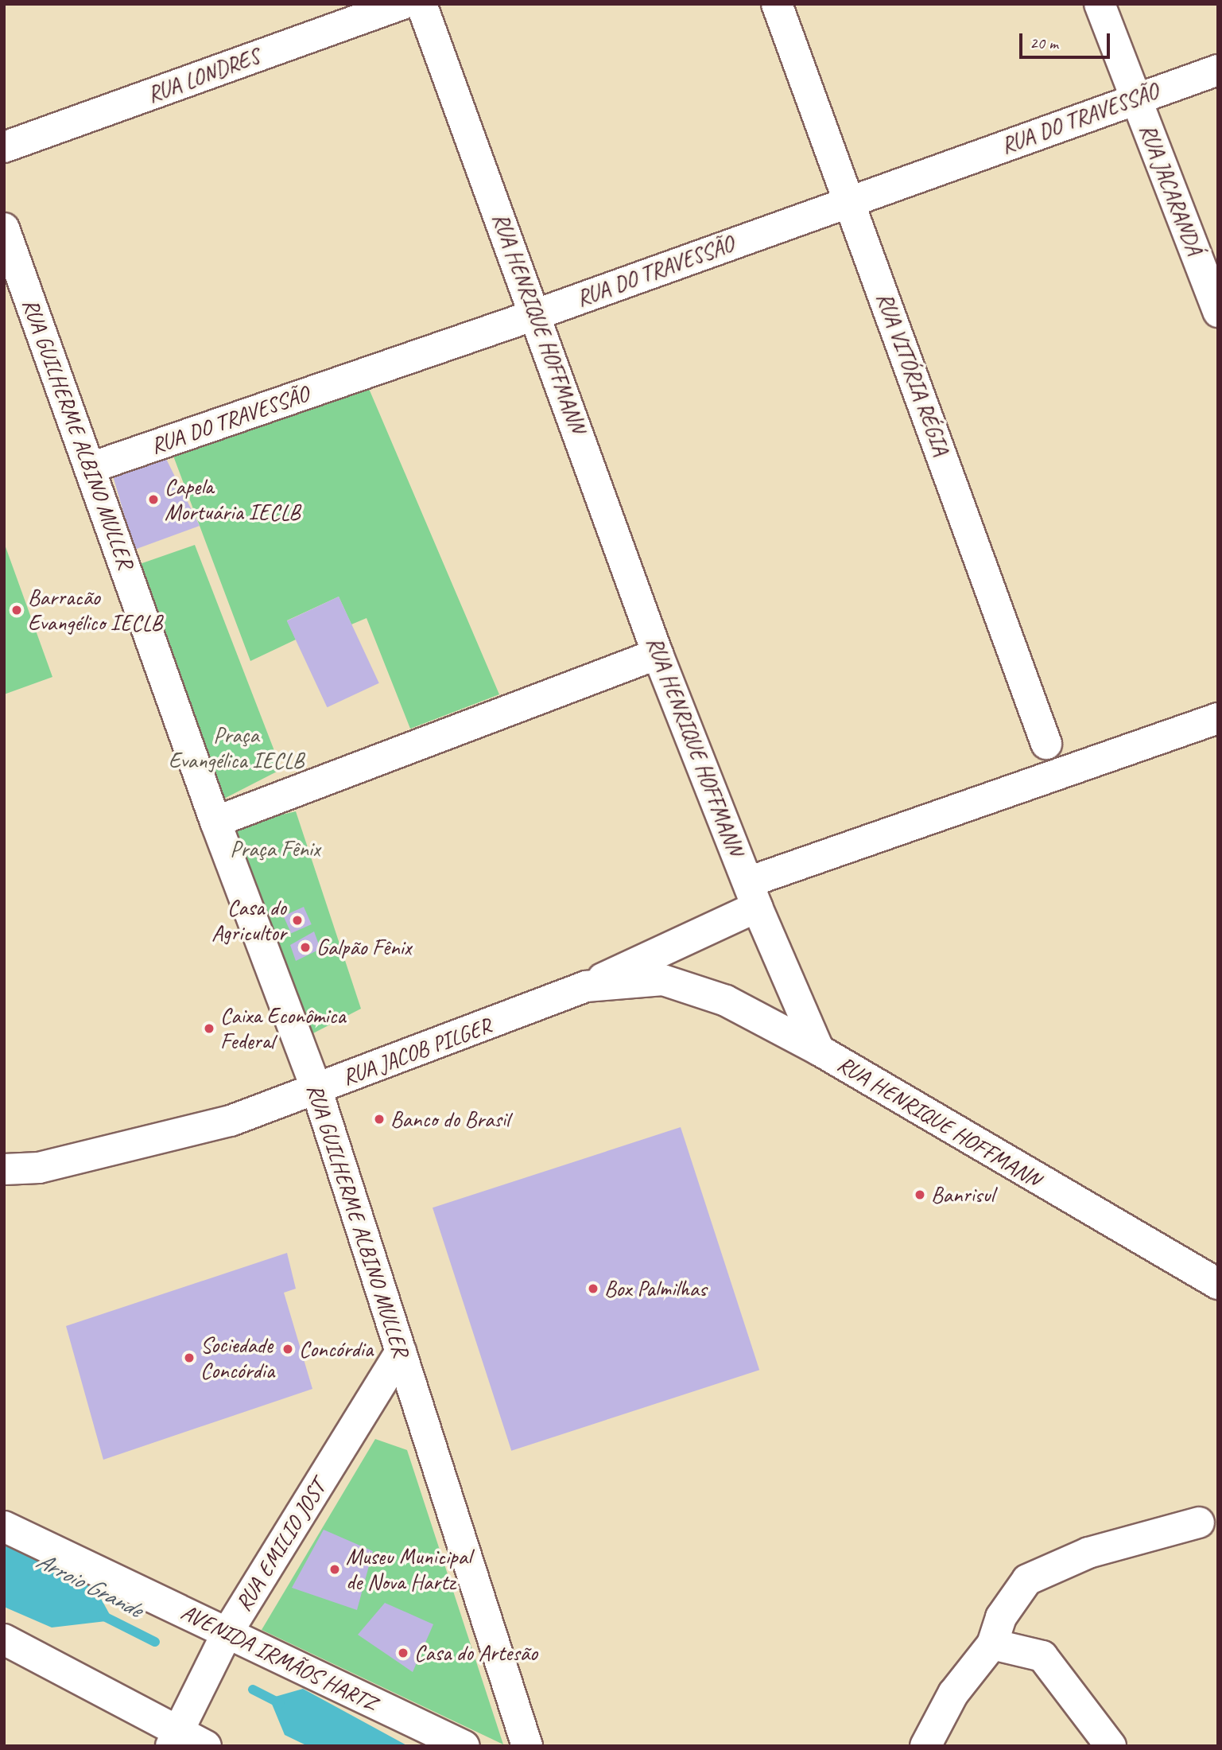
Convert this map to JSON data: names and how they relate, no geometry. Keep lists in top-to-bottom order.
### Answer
{
  "streets": {
    "street": [
      "RUA LONDRES",
      "RUA DO TRAVESSÃO",
      "RUA JACARANDÁ",
      "RUA HENRIQUE HOFFMANN",
      "RUA VITÓRIA RÉGIA",
      "RUA GUILHERME ALBINO MULLER",
      "RUA JACOB PILGER",
      "RUA EMILIO JOST",
      "AVENIDA IRMÃOS HARTZ"
    ]
  },
  "crossings": [
    ["RUA DO TRAVESSÃO", "RUA JACARANDÁ"],
    ["RUA DO TRAVESSÃO", "RUA HENRIQUE HOFFMANN"],
    ["RUA DO TRAVESSÃO", "RUA VITÓRIA RÉGIA"],
    ["RUA DO TRAVESSÃO", "RUA GUILHERME ALBINO MULLER"],
    ["RUA HENRIQUE HOFFMANN", "RUA JACOB PILGER"],
    ["RUA GUILHERME ALBINO MULLER", "RUA JACOB PILGER"],
    ["RUA GUILHERME ALBINO MULLER", "RUA EMILIO JOST"],
    ["RUA EMILIO JOST", "AVENIDA IRMÃOS HARTZ"]
  ],
  "water": ["Arroio Grande"],
  "parks": ["Praça Evangélica IECLB", "Praça Fênix"],
  "places": [
    "Capela Mortuária IECLB",
    "Barracão Evangélico IECLB",
    "Casa do Agricultor",
    "Galpão Fênix",
    "Caixa Econômica Federal",
    "Banco do Brasil",
    "Banrisul",
    "Box Palmilhas",
    "Concórdia",
    "Sociedade Concórdia",
    "Museu Municipal de Nova Hartz",
    "Casa do Artesão"
  ],
  "scale_bar": "20 m"
}
